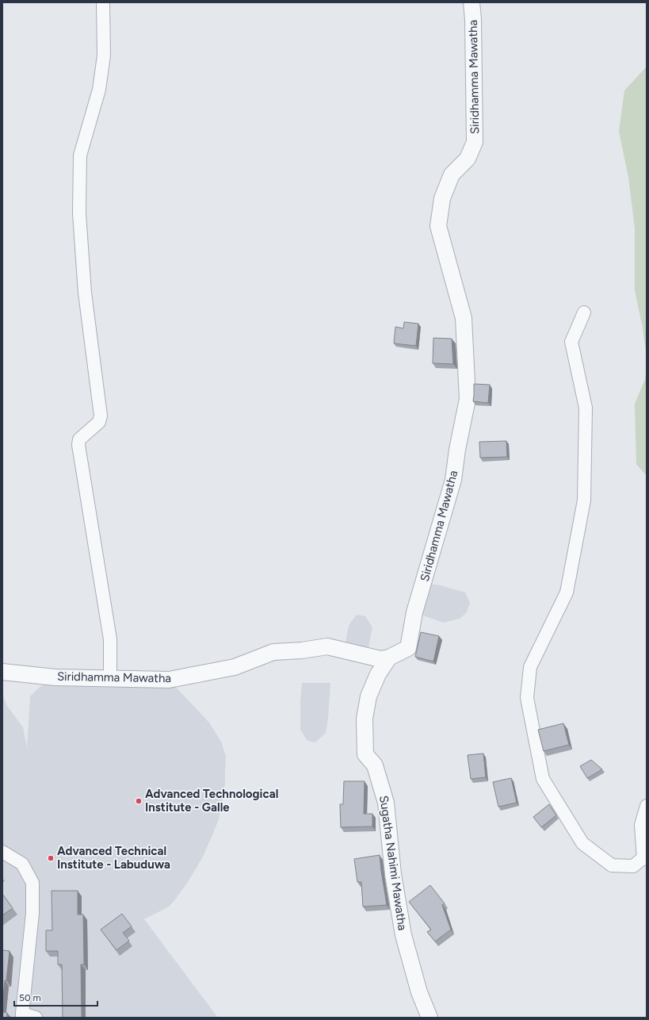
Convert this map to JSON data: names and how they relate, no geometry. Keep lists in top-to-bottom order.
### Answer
{
  "streets": {
    "street": ["Siridhamma Mawatha", "Sugatha Nahimi Mawatha"]
  },
  "crossings": [
    ["Siridhamma Mawatha", "Sugatha Nahimi Mawatha"]
  ],
  "places": ["Advanced Technological Institute - Galle", "Advanced Technical Institute - Labuduwa"],
  "scale_bar": "50 m"
}
